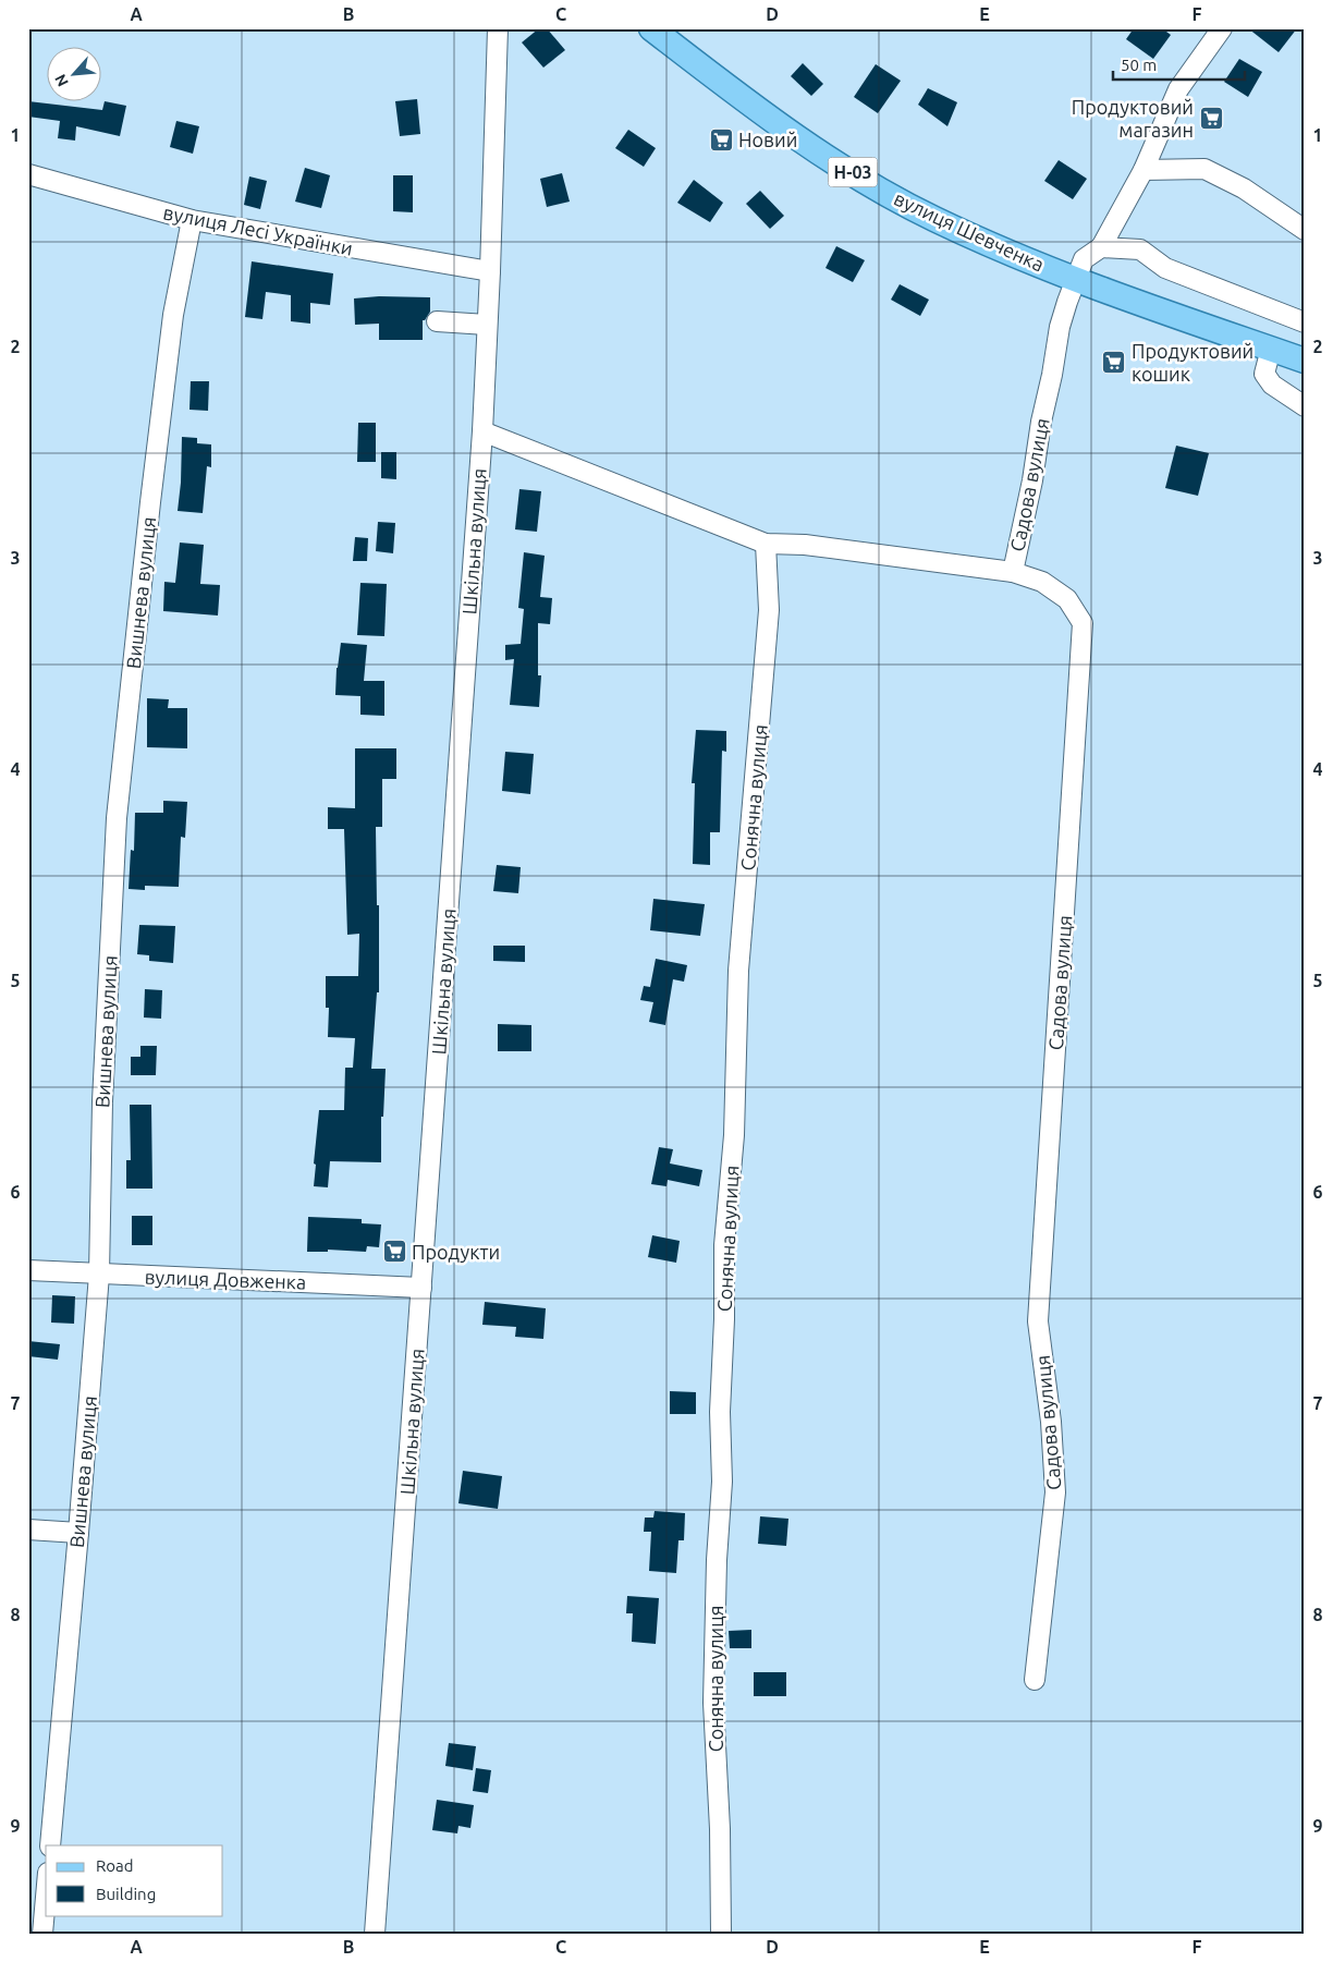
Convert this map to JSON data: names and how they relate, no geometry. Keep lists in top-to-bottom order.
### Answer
{
  "streets": {
    "main road": ["Н-03", "вулиця Шевченка"],
    "street": [
      "вулиця Лесі Українки",
      "Садова вулиця",
      "Шкільна вулиця",
      "Вишнева вулиця",
      "Сонячна вулиця",
      "вулиця Довженка"
    ]
  },
  "crossings": [
    ["Н-03", "вулиця Шевченка"],
    ["Н-03", "Садова вулиця"],
    ["вулиця Лесі Українки", "Шкільна вулиця"],
    ["вулиця Лесі Українки", "Вишнева вулиця"],
    ["вулиця Шевченка", "Садова вулиця"],
    ["Шкільна вулиця", "вулиця Довженка"],
    ["Вишнева вулиця", "вулиця Довженка"]
  ],
  "places": {
    "supermarket": [
      "Продуктовий магазин",
      "Новий",
      "Продуктовий кошик",
      "Продукти"
    ]
  },
  "legend": ["Road", "Building"],
  "scale_bar": "50 m",
  "north": "bottom left",
  "grid": {
    "columns": [
      "A",
      "B",
      "C",
      "D",
      "E",
      "F"
    ],
    "rows": [
      "1",
      "2",
      "3",
      "4",
      "5",
      "6",
      "7",
      "8",
      "9"
    ]
  }
}
